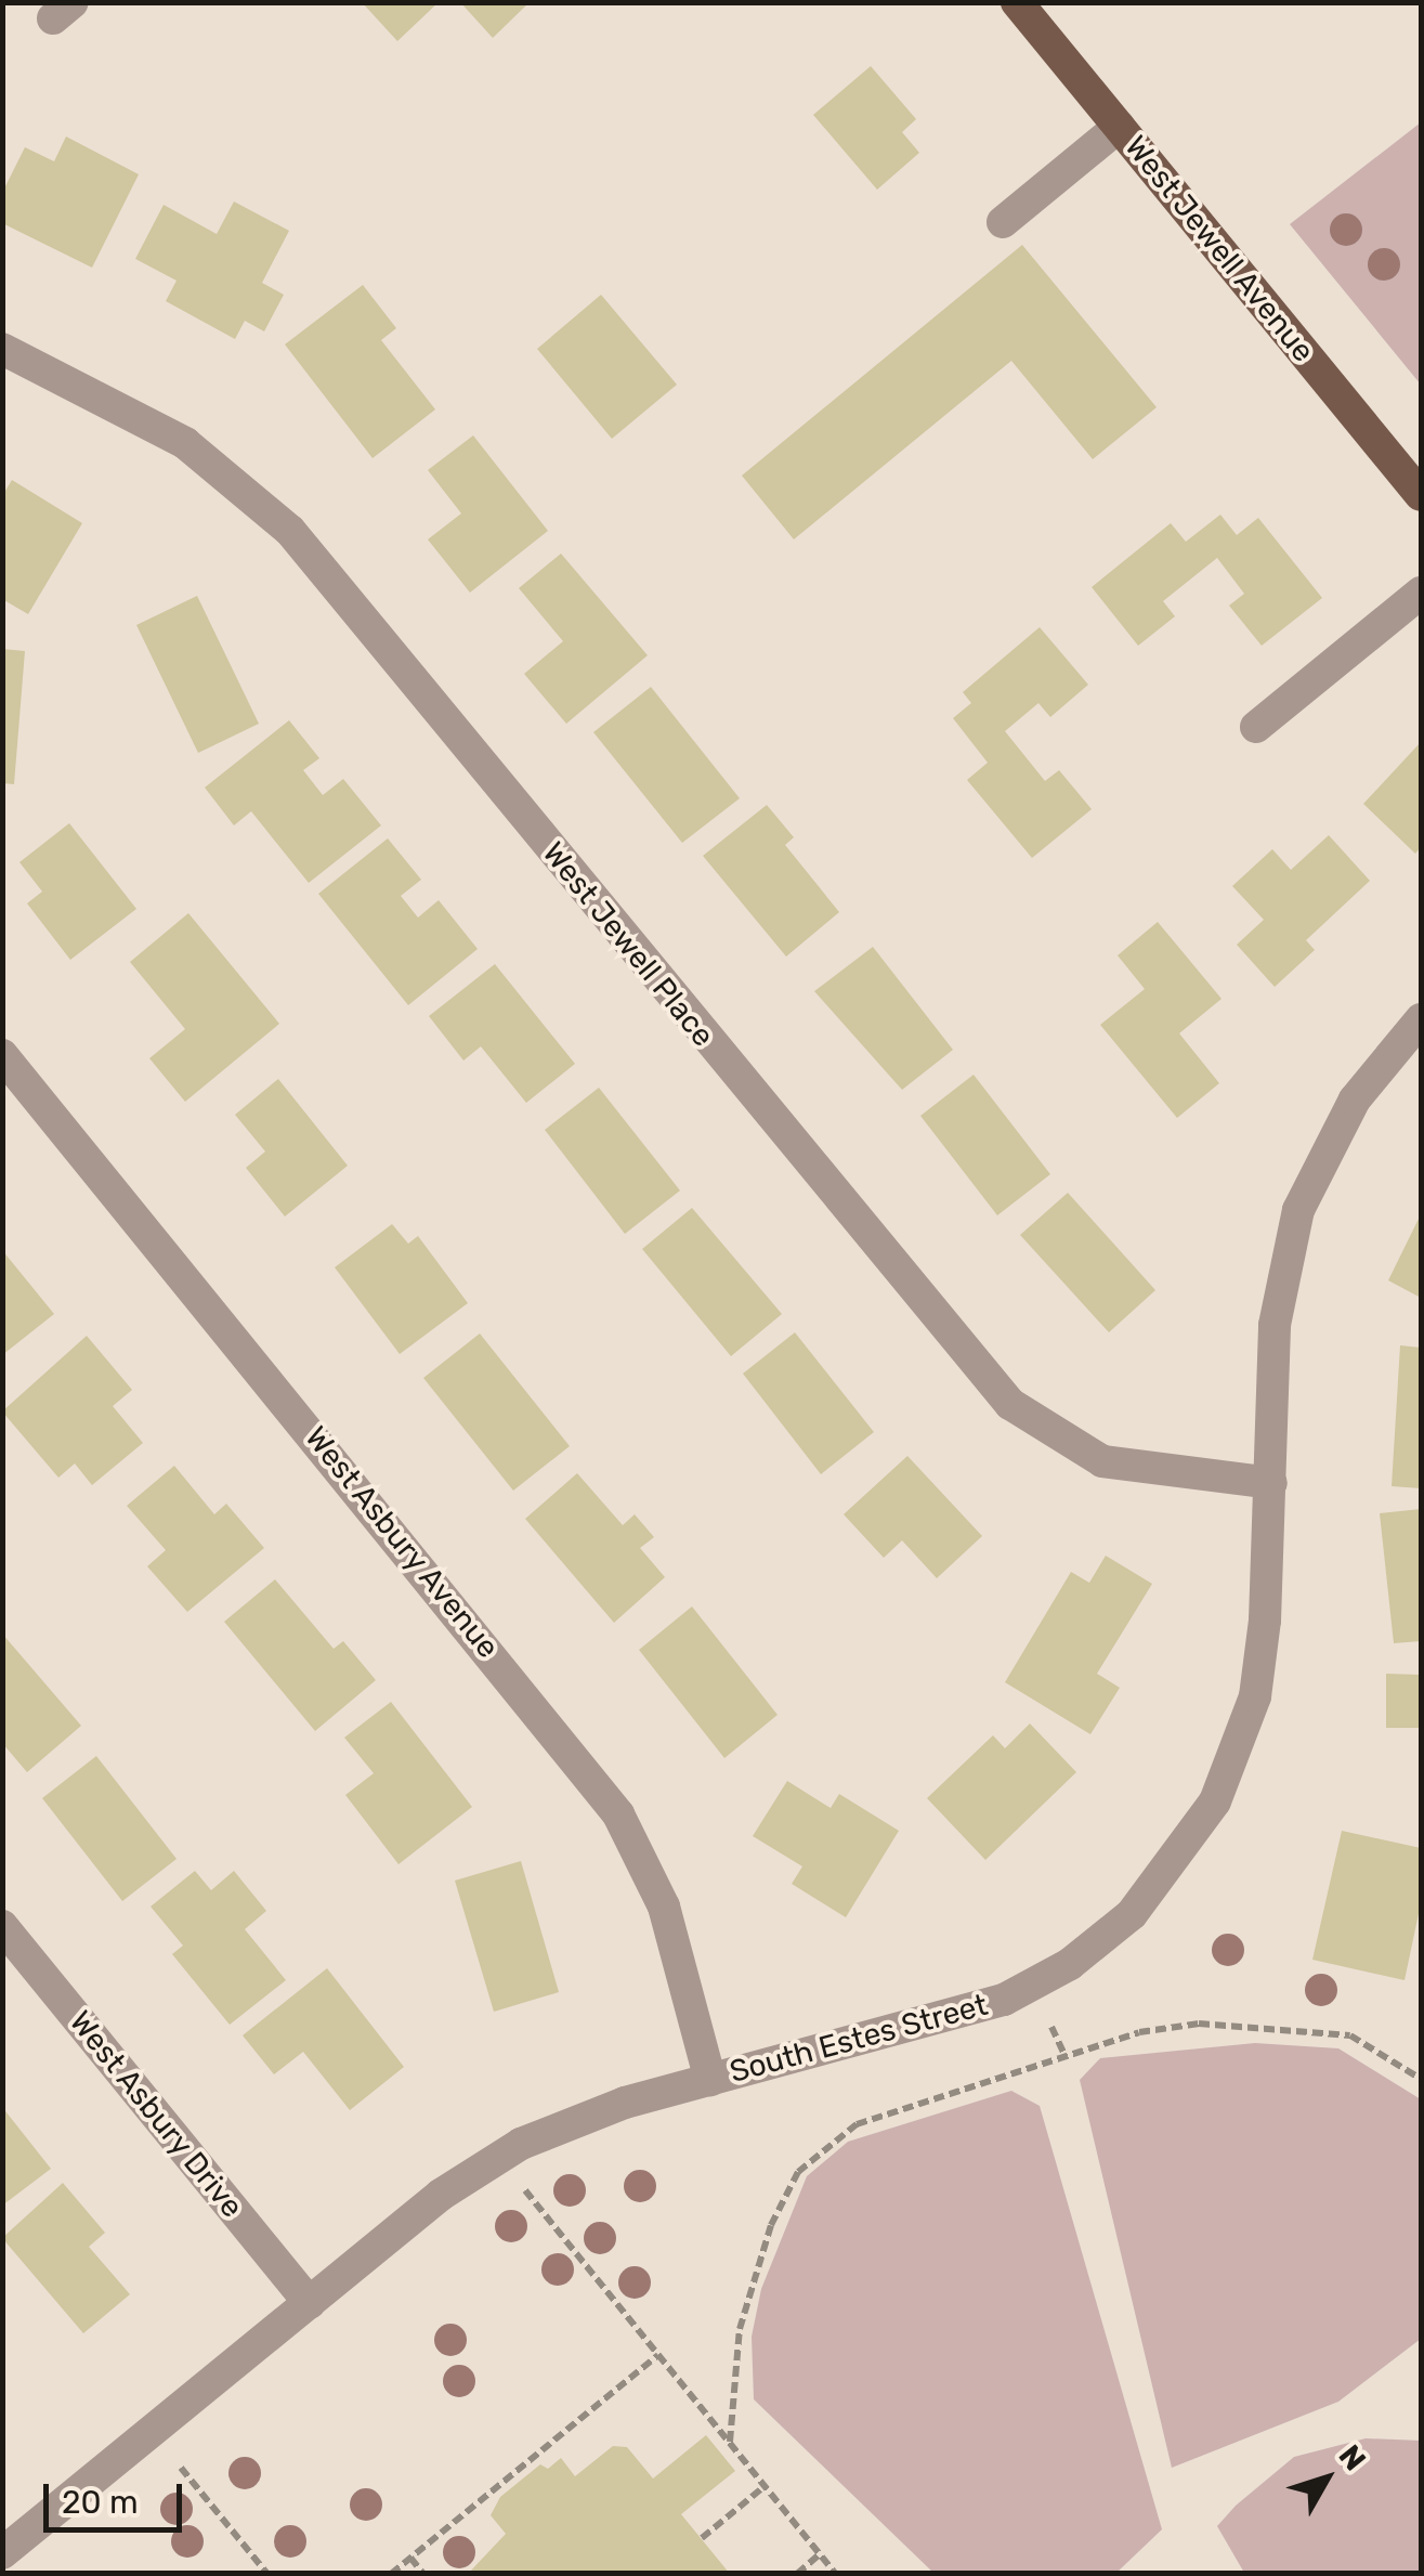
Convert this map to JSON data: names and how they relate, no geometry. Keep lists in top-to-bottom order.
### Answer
{
  "streets": {
    "main road": ["West Jewell Avenue"],
    "street": [
      "West Jewell Place",
      "West Asbury Avenue",
      "South Estes Street",
      "West Asbury Drive"
    ]
  },
  "crossings": [
    ["West Jewell Place", "South Estes Street"],
    ["West Asbury Avenue", "South Estes Street"],
    ["South Estes Street", "West Asbury Drive"]
  ],
  "scale_bar": "20 m",
  "north": "top right"
}
